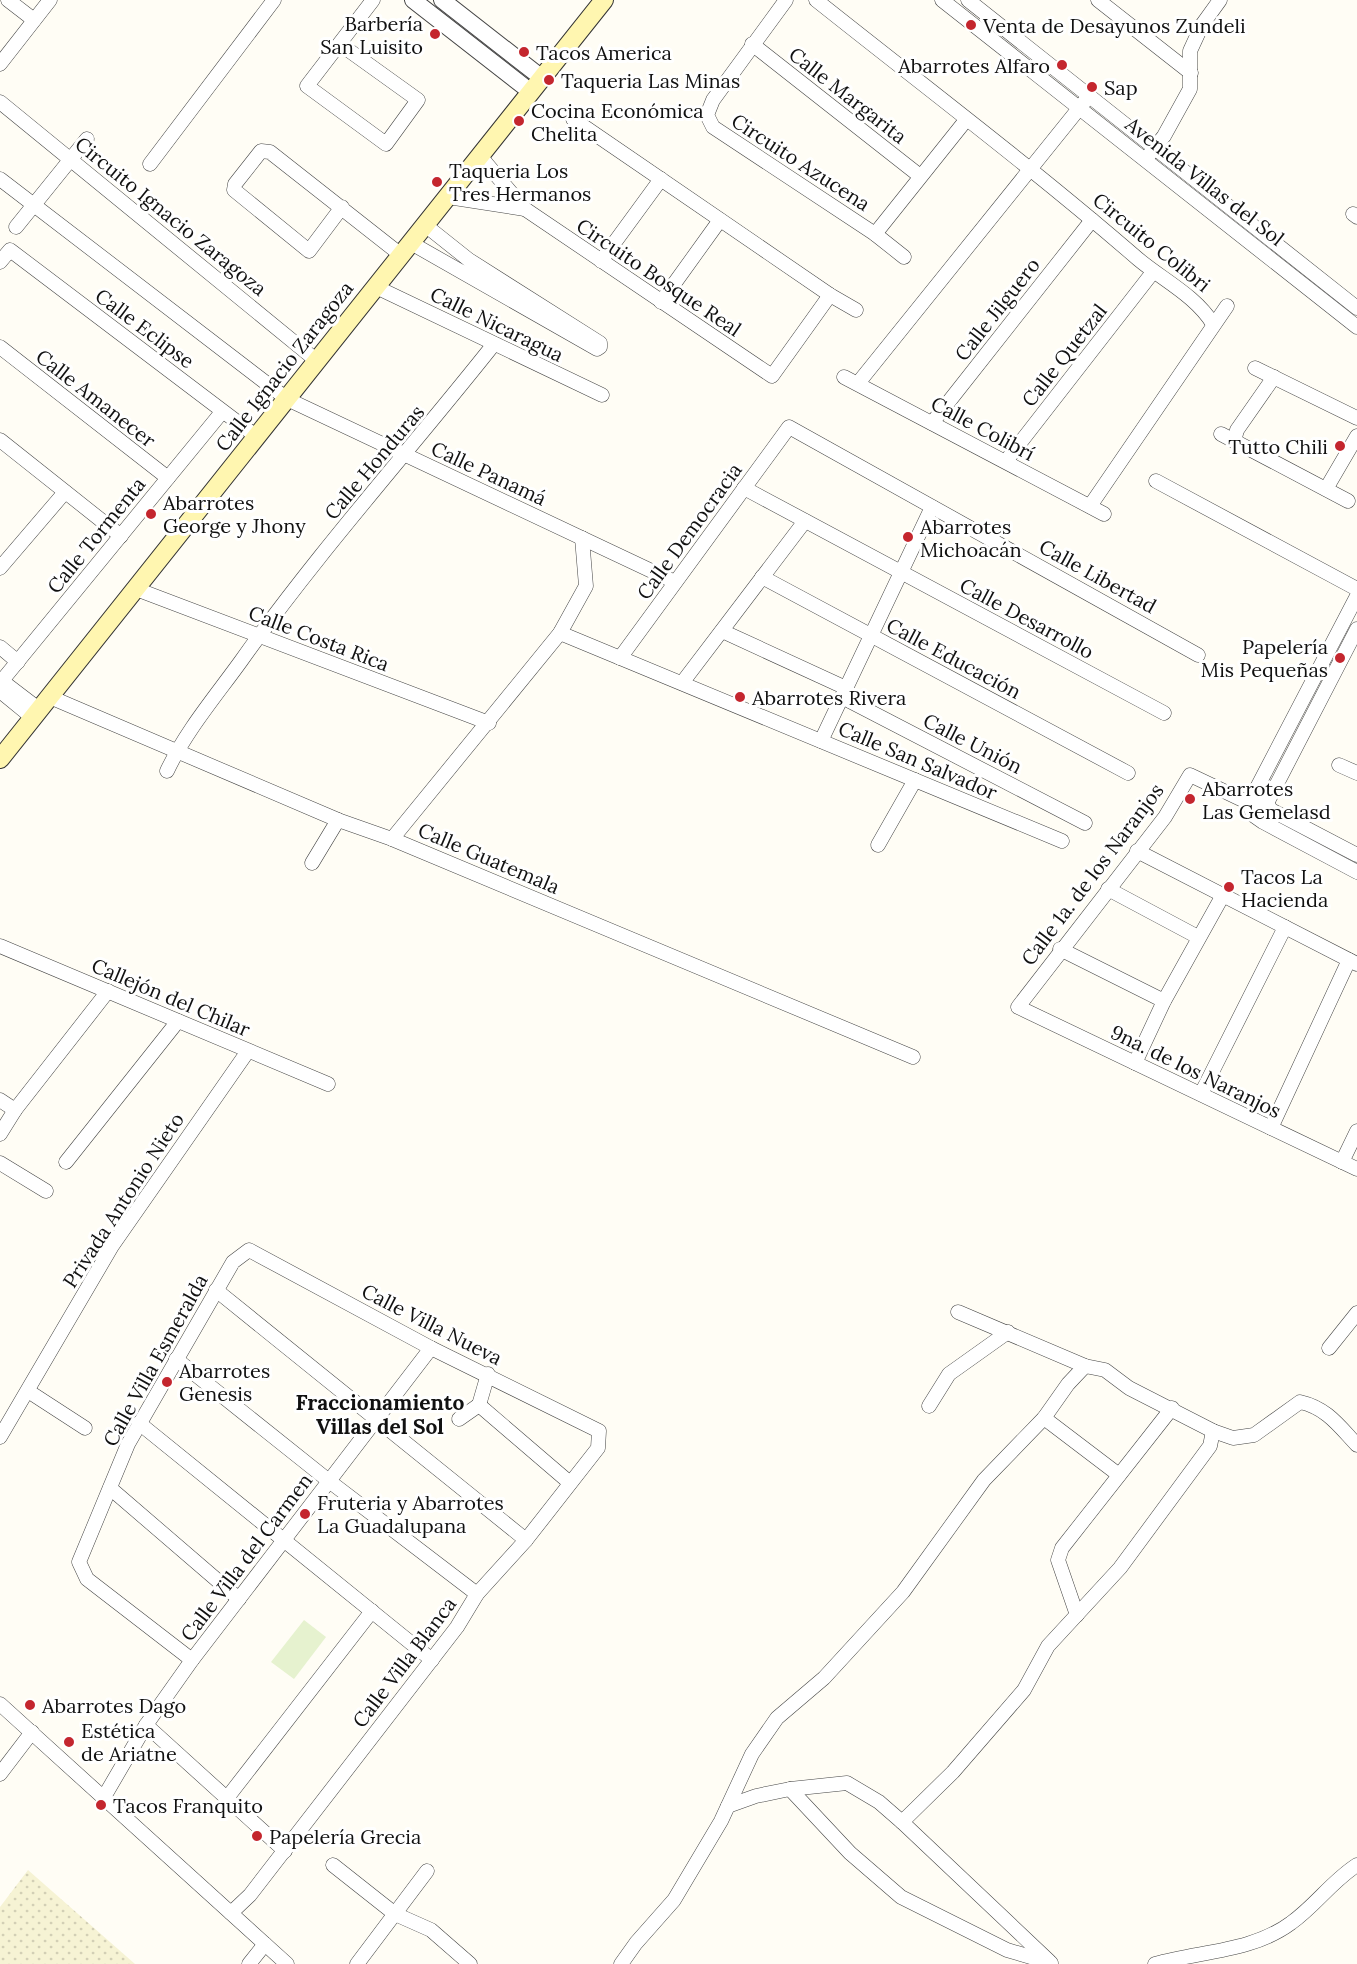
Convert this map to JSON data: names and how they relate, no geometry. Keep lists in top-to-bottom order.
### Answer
{
  "streets": {
    "main road": ["Calle Ignacio Zaragoza"],
    "street": [
      "Calle Margarita",
      "Circuito Azucena",
      "Avenida Villas del Sol",
      "Circuito Ignacio Zaragoza",
      "Circuito Colibri",
      "Circuito Bosque Real",
      "Calle Jilguero",
      "Calle Nicaragua",
      "Calle Eclipse",
      "Calle Quetzal",
      "Calle Amanecer",
      "Calle Colibrí",
      "Calle Honduras",
      "Calle Panamá",
      "Calle Democracia",
      "Calle Tormenta",
      "Calle Libertad",
      "Calle Desarrollo",
      "Calle Costa Rica",
      "Calle Educación",
      "Calle Unión",
      "Calle San Salvador",
      "Calle Guatemala",
      "Calle 1a. de los Naranjos",
      "Callejón del Chilar",
      "9na. de los Naranjos",
      "Privada Antonio Nieto",
      "Calle Villa Nueva",
      "Calle Villa Esmeralda",
      "Calle Villa del Carmen",
      "Calle Villa Blanca"
    ]
  },
  "crossings": [
    ["Calle Margarita", "Circuito Azucena"],
    ["Circuito Azucena", "Circuito Colibri"],
    ["Circuito Ignacio Zaragoza", "Calle Ignacio Zaragoza"],
    ["Circuito Colibri", "Calle Jilguero"],
    ["Circuito Colibri", "Calle Quetzal"],
    ["Circuito Bosque Real", "Calle Ignacio Zaragoza"],
    ["Calle Jilguero", "Calle Colibrí"],
    ["Calle Nicaragua", "Calle Ignacio Zaragoza"],
    ["Calle Nicaragua", "Calle Honduras"],
    ["Calle Eclipse", "Calle Ignacio Zaragoza"],
    ["Calle Eclipse", "Calle Tormenta"],
    ["Calle Quetzal", "Calle Colibrí"],
    ["Calle Ignacio Zaragoza", "Calle Panamá"],
    ["Calle Ignacio Zaragoza", "Calle Costa Rica"],
    ["Calle Ignacio Zaragoza", "Calle Guatemala"],
    ["Calle Amanecer", "Calle Tormenta"],
    ["Calle Honduras", "Calle Panamá"],
    ["Calle Honduras", "Calle Costa Rica"],
    ["Calle Honduras", "Calle Guatemala"],
    ["Calle Panamá", "Calle Democracia"],
    ["Calle Democracia", "Calle Libertad"],
    ["Calle Democracia", "Calle Desarrollo"],
    ["Calle Democracia", "Calle San Salvador"],
    ["Calle Tormenta", "Calle Guatemala"],
    ["Calle 1a. de los Naranjos", "9na. de los Naranjos"],
    ["Callejón del Chilar", "Privada Antonio Nieto"],
    ["Calle Villa Nueva", "Calle Villa Esmeralda"],
    ["Calle Villa Nueva", "Calle Villa del Carmen"],
    ["Calle Villa Nueva", "Calle Villa Blanca"],
    ["Calle Villa Esmeralda", "Calle Villa del Carmen"]
  ],
  "districts": ["Fraccionamiento Villas del Sol"],
  "places": [
    "Venta de Desayunos Zundeli",
    "Barbería San Luisito",
    "Tacos America",
    "Abarrotes Alfaro",
    "Taqueria Las Minas",
    "Sap",
    "Cocina Económica Chelita",
    "Taqueria Los Tres Hermanos",
    "Tutto Chili",
    "Abarrotes George y Jhony",
    "Abarrotes Michoacán",
    "Papelería Mis Pequeñas",
    "Abarrotes Rivera",
    "Abarrotes Las Gemelasd",
    "Tacos La Hacienda",
    "Abarrotes Genesis",
    "Fruteria y Abarrotes La Guadalupana",
    "Abarrotes Dago",
    "Estética de Ariatne",
    "Tacos Franquito",
    "Papelería Grecia"
  ]
}
